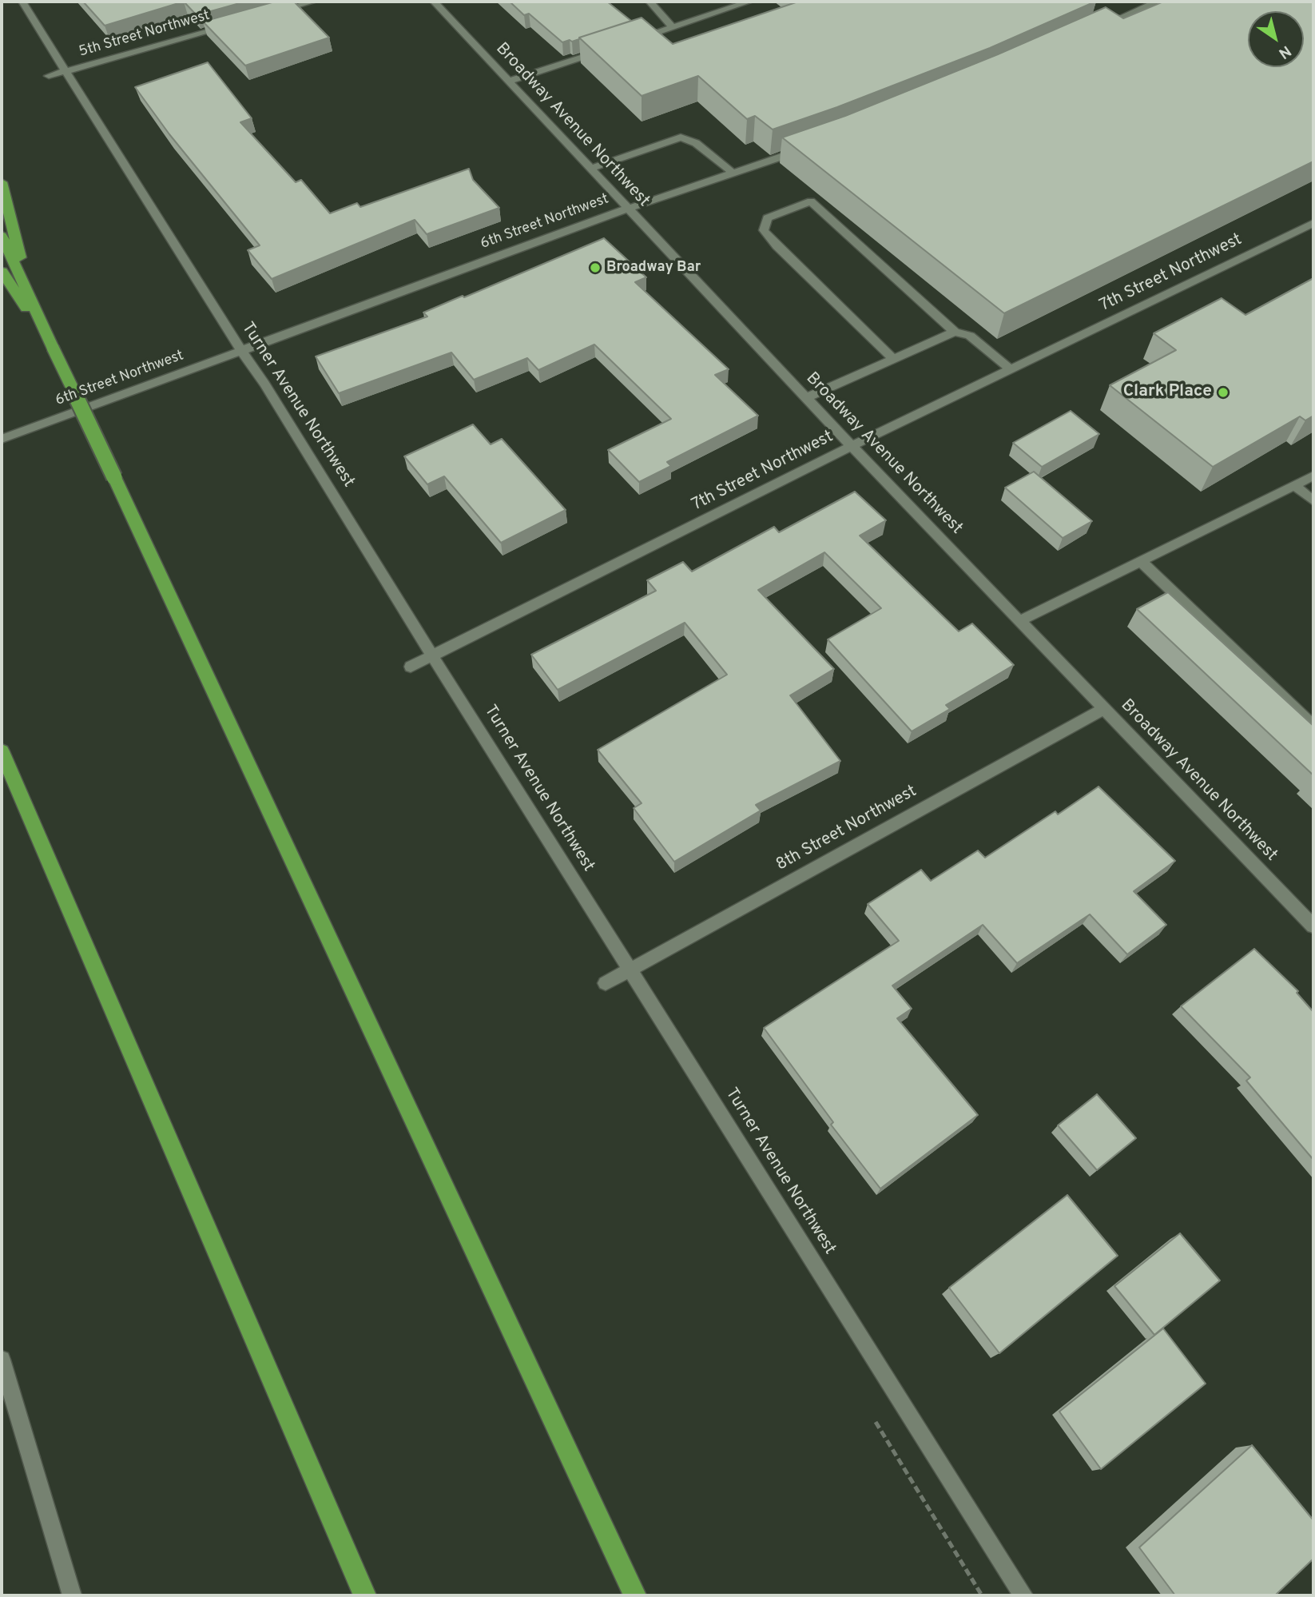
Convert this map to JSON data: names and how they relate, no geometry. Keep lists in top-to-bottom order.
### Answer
{
  "streets": {
    "street": [
      "5th Street Northwest",
      "Broadway Avenue Northwest",
      "6th Street Northwest",
      "7th Street Northwest",
      "Turner Avenue Northwest",
      "8th Street Northwest"
    ]
  },
  "crossings": [
    ["5th Street Northwest", "Turner Avenue Northwest"],
    ["Broadway Avenue Northwest", "6th Street Northwest"],
    ["Broadway Avenue Northwest", "7th Street Northwest"],
    ["Broadway Avenue Northwest", "8th Street Northwest"],
    ["6th Street Northwest", "Turner Avenue Northwest"],
    ["7th Street Northwest", "Turner Avenue Northwest"],
    ["Turner Avenue Northwest", "8th Street Northwest"]
  ],
  "places": ["Broadway Bar", "Clark Place"],
  "north": "bottom right"
}
